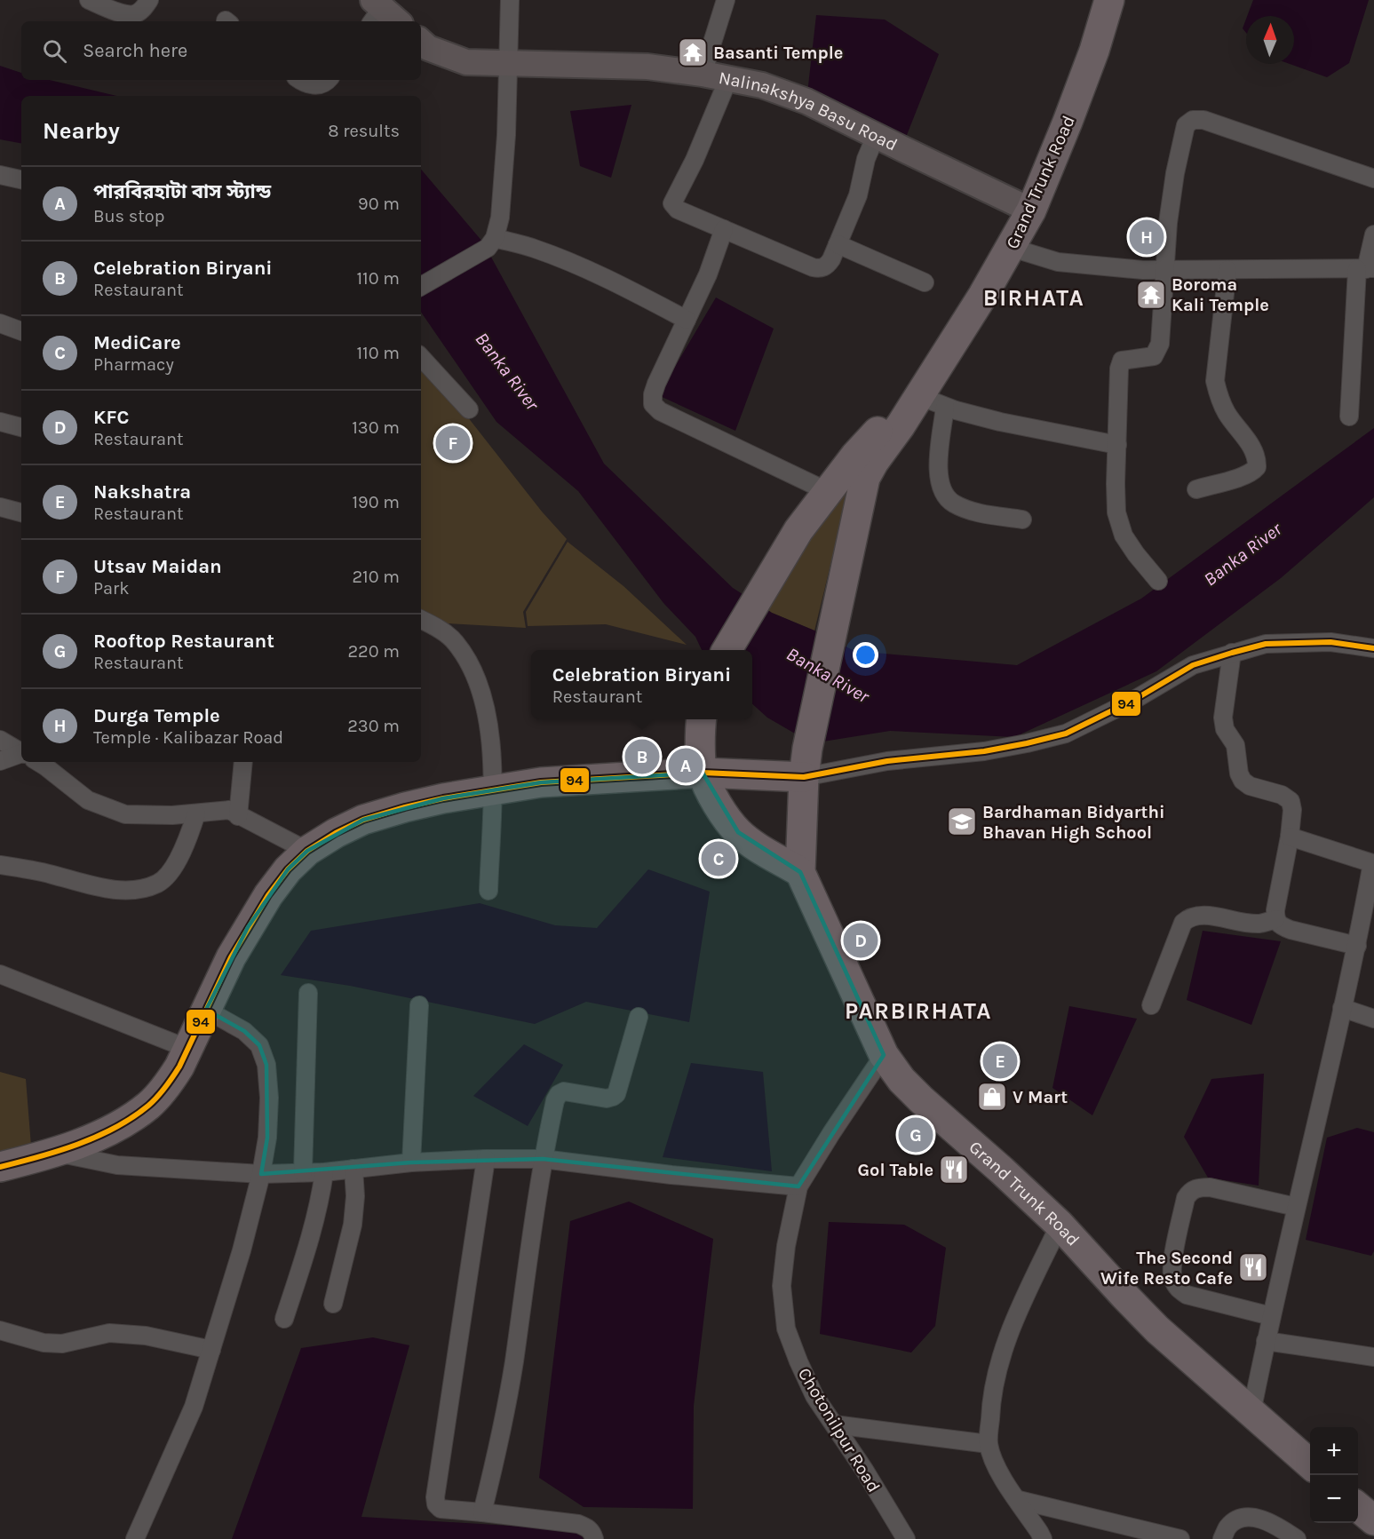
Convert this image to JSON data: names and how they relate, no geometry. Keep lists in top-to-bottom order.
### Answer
{
  "streets": {
    "highway": ["Grand Trunk Road"],
    "street": ["Nalinakshya Basu Road", "Chotonilpur Road"]
  },
  "crossings": [
    ["Nalinakshya Basu Road", "Grand Trunk Road"],
    ["Grand Trunk Road", "Chotonilpur Road"]
  ],
  "districts": ["BIRHATA", "PARBIRHATA"],
  "water": ["Banka River"],
  "places": {
    "temple": ["Basanti Temple", "Boroma Kali Temple"],
    "school or university": ["Bardhaman Bidyarthi Bhavan High School"],
    "shop": ["V Mart"],
    "restaurant": ["Gol Table", "The Second Wife Resto Cafe"]
  },
  "lines": ["transit line 94"],
  "north": "top",
  "page": {
    "search": "Search here",
    "heading": ["Nearby", "8 results"],
    "list": [
      {
        "mark": "A",
        "name": "পারবিরহাটা বাস স্ট্যান্ড",
        "note": "Bus stop",
        "value": "90 m"
      },
      {
        "mark": "B",
        "name": "Celebration Biryani",
        "note": "Restaurant",
        "value": "110 m"
      },
      {
        "mark": "C",
        "name": "MediCare",
        "note": "Pharmacy",
        "value": "110 m"
      },
      {
        "mark": "D",
        "name": "KFC",
        "note": "Restaurant",
        "value": "130 m"
      },
      {
        "mark": "E",
        "name": "Nakshatra",
        "note": "Restaurant",
        "value": "190 m"
      },
      {
        "mark": "F",
        "name": "Utsav Maidan",
        "note": "Park",
        "value": "210 m"
      },
      {
        "mark": "G",
        "name": "Rooftop Restaurant",
        "note": "Restaurant",
        "value": "220 m"
      },
      {
        "mark": "H",
        "name": "Durga Temple",
        "note": "Temple · Kalibazar Road",
        "value": "230 m"
      }
    ],
    "pins": [
      "H",
      "F",
      "B",
      "A",
      "C",
      "D",
      "E",
      "G"
    ],
    "popup": ["Celebration Biryani", "Restaurant"],
    "map_buttons": ["+", "−"]
  }
}
